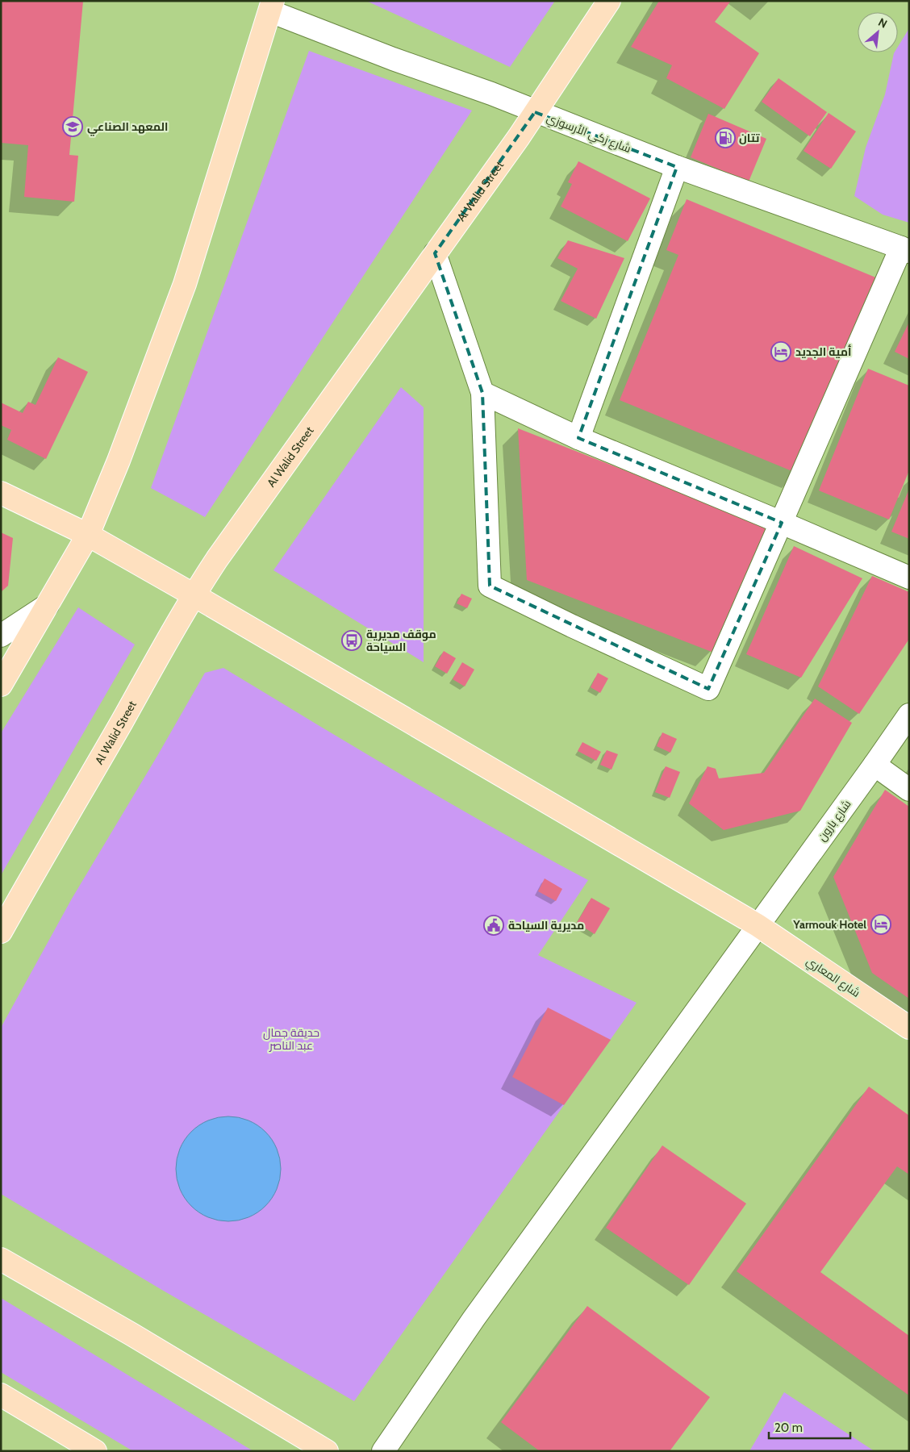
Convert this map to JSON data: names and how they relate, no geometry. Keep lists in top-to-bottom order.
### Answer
{
  "streets": {
    "main road": ["Al Walid Street", "شارع المعاري"],
    "street": ["شارع زكي الأرسوزي", "شارع بارون"]
  },
  "crossings": [
    ["شارع زكي الأرسوزي", "Al Walid Street"],
    ["Al Walid Street", "شارع المعاري"],
    ["شارع بارون", "شارع المعاري"]
  ],
  "parks": ["حديقة جمال عبد الناصر"],
  "places": {
    "school or university": ["المعهد الصناعي"],
    "fuel station": ["تتان"],
    "hotel": ["أمية الجديد", "Yarmouk Hotel"],
    "bus stop": ["موقف مديرية السياحة"],
    "public building": ["مديرية السياحة"]
  },
  "scale_bar": "20 m",
  "north": "top right"
}
